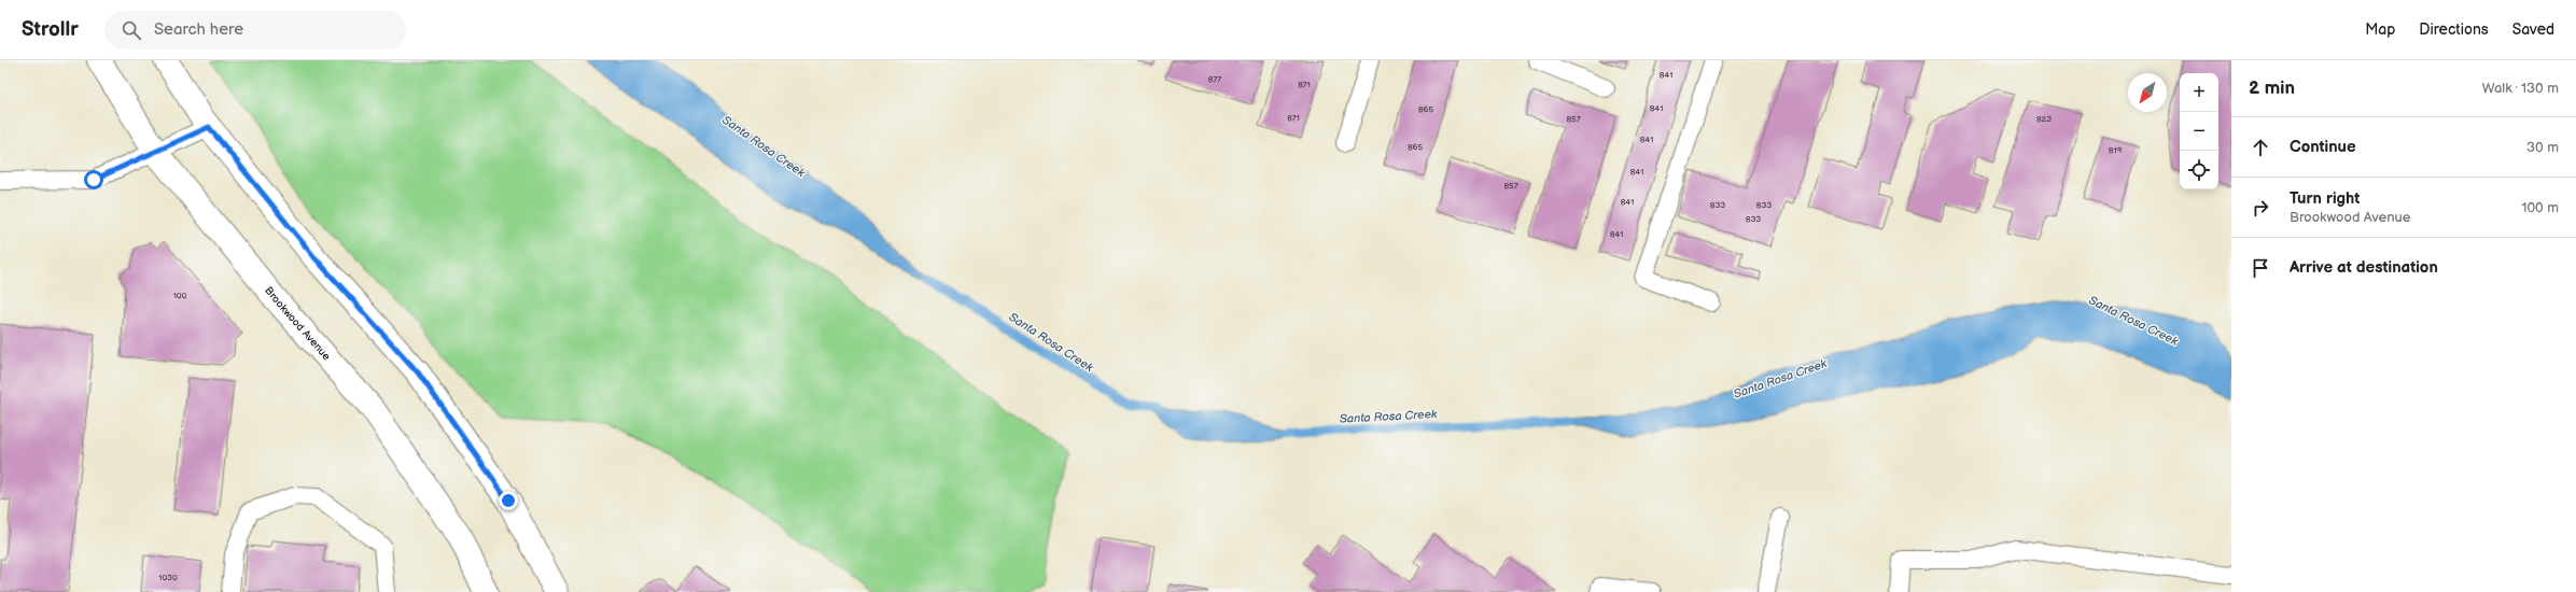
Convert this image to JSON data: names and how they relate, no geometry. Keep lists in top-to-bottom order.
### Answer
{
  "streets": {
    "street": ["Brookwood Avenue"]
  },
  "water": ["Santa Rosa Creek"],
  "house_numbers": [
    "841",
    "877",
    "871",
    "841",
    "865",
    "871",
    "857",
    "823",
    "841",
    "865",
    "819",
    "841",
    "857",
    "841",
    "833",
    "833",
    "833",
    "841",
    "100",
    "1030"
  ],
  "north": "bottom left",
  "page": {
    "header": "Strollr",
    "search": "Search here",
    "nav": ["Map", "Directions", "Saved"],
    "heading": ["2 min", "Walk · 130 m"],
    "map_buttons": ["+", "−"],
    "list": [
      ["Continue", "30 m"],
      ["Turn right", "Brookwood Avenue", "100 m"],
      "Arrive at destination"
    ]
  }
}
